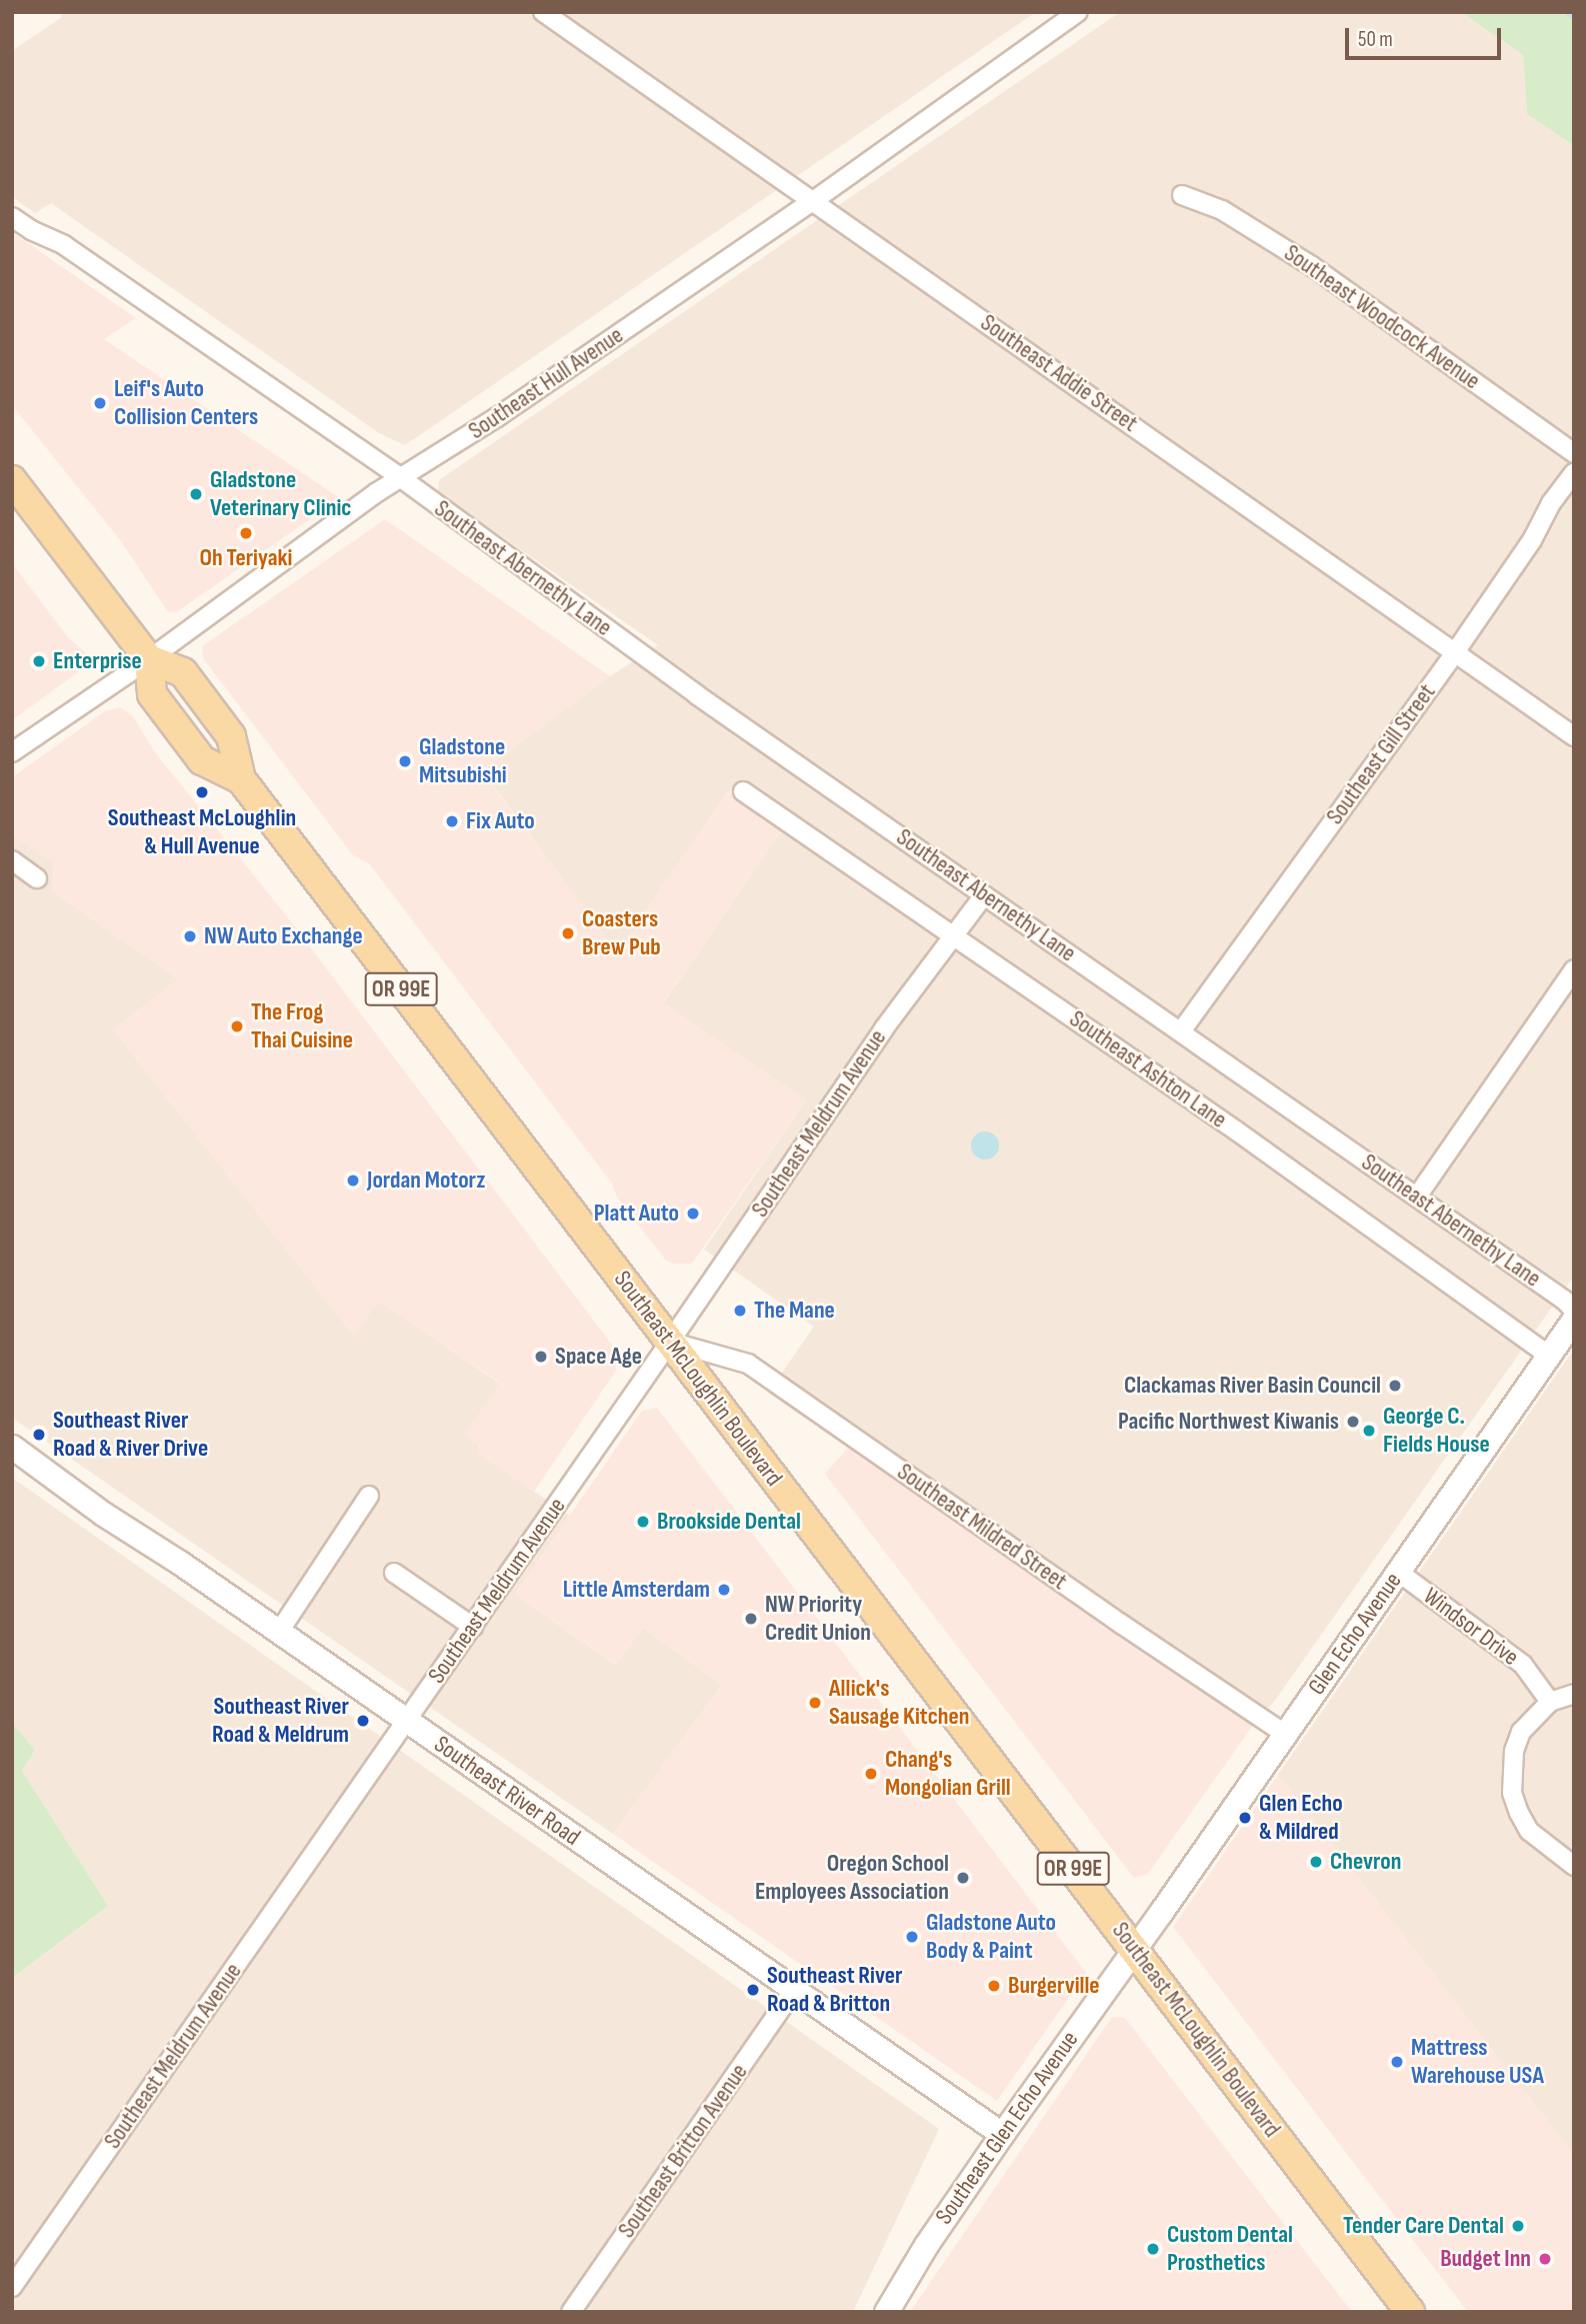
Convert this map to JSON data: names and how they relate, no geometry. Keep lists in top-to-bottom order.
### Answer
{
  "streets": {
    "main road": ["OR 99E", "Southeast McLoughlin Boulevard"],
    "street": [
      "Southeast Woodcock Avenue",
      "Southeast Addie Street",
      "Southeast Hull Avenue",
      "Southeast Abernethy Lane",
      "Southeast Gill Street",
      "Southeast Ashton Lane",
      "Southeast Meldrum Avenue",
      "Southeast Mildred Street",
      "Windsor Drive",
      "Glen Echo Avenue",
      "Southeast River Road",
      "Southeast Glen Echo Avenue",
      "Southeast Britton Avenue"
    ]
  },
  "crossings": [
    ["Southeast Addie Street", "Southeast Hull Avenue"],
    ["Southeast Addie Street", "Southeast Gill Street"],
    ["Southeast Hull Avenue", "Southeast Abernethy Lane"],
    ["Southeast Hull Avenue", "Southeast McLoughlin Boulevard"],
    ["Southeast Abernethy Lane", "Southeast Gill Street"],
    ["Southeast Abernethy Lane", "Southeast Meldrum Avenue"],
    ["Southeast Ashton Lane", "Southeast Meldrum Avenue"],
    ["Southeast Ashton Lane", "Glen Echo Avenue"],
    ["Southeast Meldrum Avenue", "Southeast McLoughlin Boulevard"],
    ["Southeast Meldrum Avenue", "Southeast Mildred Street"],
    ["Southeast Meldrum Avenue", "Southeast River Road"],
    ["Southeast McLoughlin Boulevard", "Southeast Mildred Street"],
    ["Southeast McLoughlin Boulevard", "Glen Echo Avenue"],
    ["Southeast McLoughlin Boulevard", "Southeast Glen Echo Avenue"],
    ["Southeast Mildred Street", "Glen Echo Avenue"],
    ["Windsor Drive", "Glen Echo Avenue"],
    ["Glen Echo Avenue", "Southeast Glen Echo Avenue"],
    ["Southeast River Road", "Southeast Glen Echo Avenue"],
    ["Southeast River Road", "Southeast Britton Avenue"]
  ],
  "places": [
    "Leif's Auto Collision Centers",
    "Gladstone Veterinary Clinic",
    "Oh Teriyaki",
    "Enterprise",
    "Gladstone Mitsubishi",
    "Southeast McLoughlin & Hull Avenue",
    "Fix Auto",
    "Coasters Brew Pub",
    "NW Auto Exchange",
    "The Frog Thai Cuisine",
    "Jordan Motorz",
    "Platt Auto",
    "The Mane",
    "Space Age",
    "Clackamas River Basin Council",
    "Pacific Northwest Kiwanis",
    "George C. Fields House",
    "Southeast River Road & River Drive",
    "Brookside Dental",
    "Little Amsterdam",
    "NW Priority Credit Union",
    "Allick's Sausage Kitchen",
    "Southeast River Road & Meldrum",
    "Chang's Mongolian Grill",
    "Glen Echo & Mildred",
    "Chevron",
    "Oregon School Employees Association",
    "Gladstone Auto Body & Paint",
    "Burgerville",
    "Southeast River Road & Britton",
    "Mattress Warehouse USA",
    "Tender Care Dental",
    "Custom Dental Prosthetics",
    "Budget Inn"
  ],
  "scale_bar": "50 m"
}
